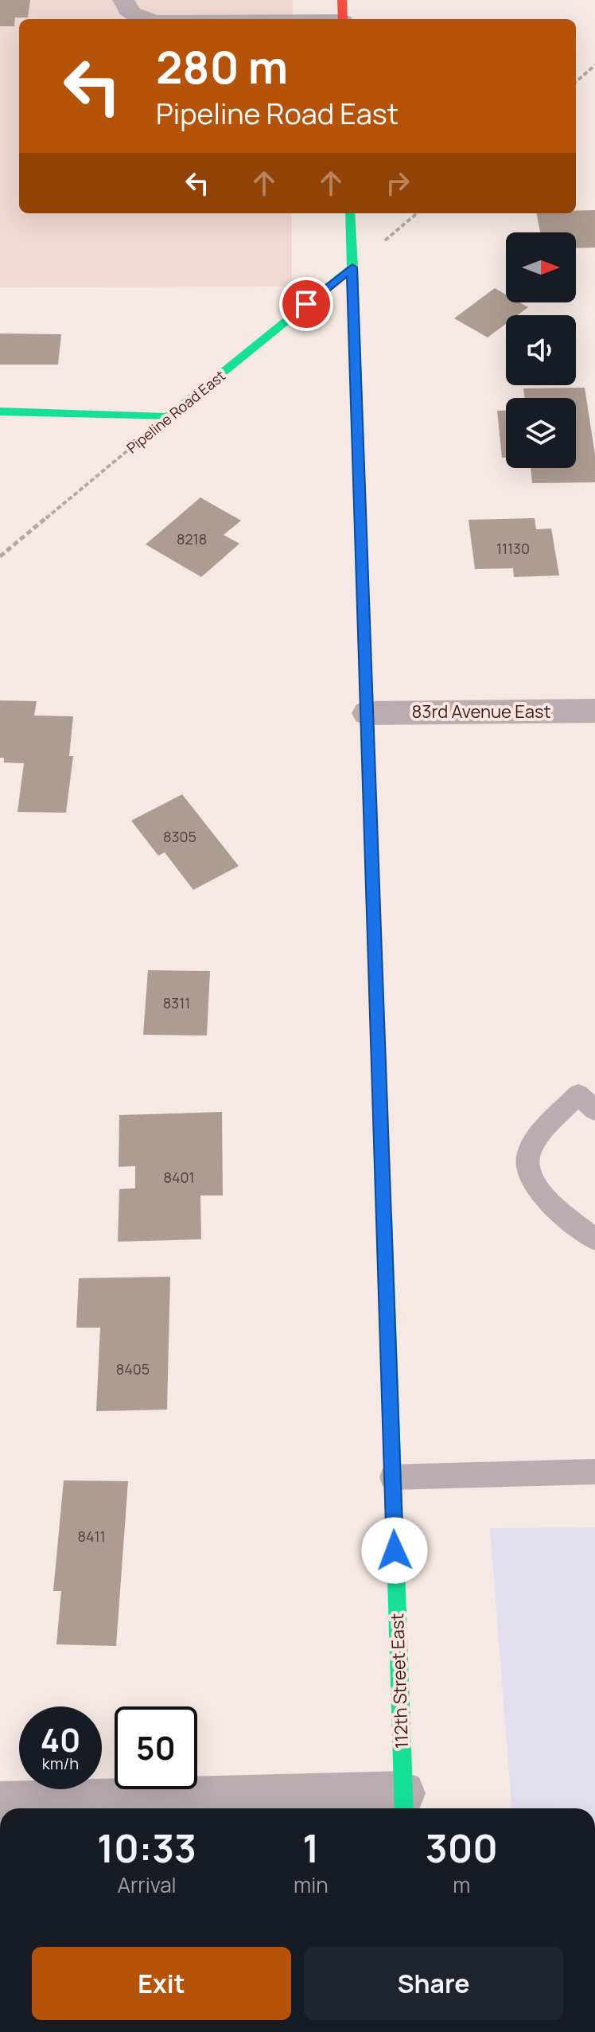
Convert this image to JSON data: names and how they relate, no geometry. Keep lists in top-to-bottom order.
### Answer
{
  "streets": {
    "main road": ["Pipeline Road East", "112th Street East"],
    "street": ["83rd Avenue East"]
  },
  "crossings": [
    ["Pipeline Road East", "112th Street East"],
    ["83rd Avenue East", "112th Street East"]
  ],
  "house_numbers": [
    "8218",
    "11130",
    "8305",
    "8311",
    "8401",
    "8405",
    "8411"
  ],
  "north": "right",
  "page": {
    "turn": ["280 m", "Pipeline Road East"],
    "speed": "40 km/h",
    "limit": "50",
    "eta": [
      "10:33",
      "Arrival",
      "1",
      "min",
      "300",
      "m"
    ],
    "buttons": ["Exit", "Share"]
  }
}
